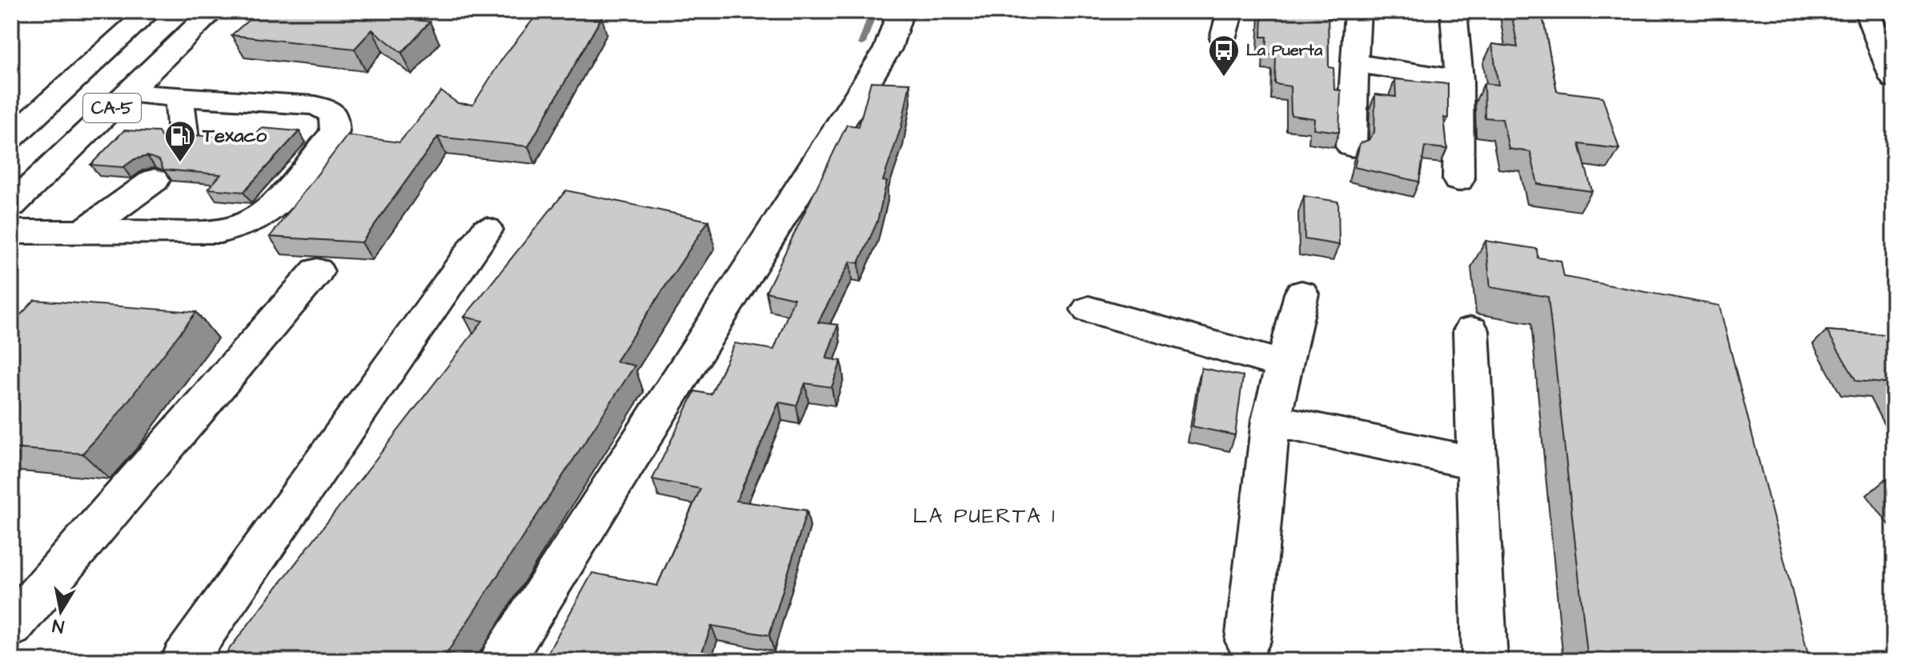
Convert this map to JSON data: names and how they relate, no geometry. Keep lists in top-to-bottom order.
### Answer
{
  "streets": {
    "main road": ["CA-5"]
  },
  "districts": ["LA PUERTA 1"],
  "places": {
    "bus stop": ["La Puerta"],
    "fuel station": ["Texaco"]
  },
  "north": "bottom"
}
